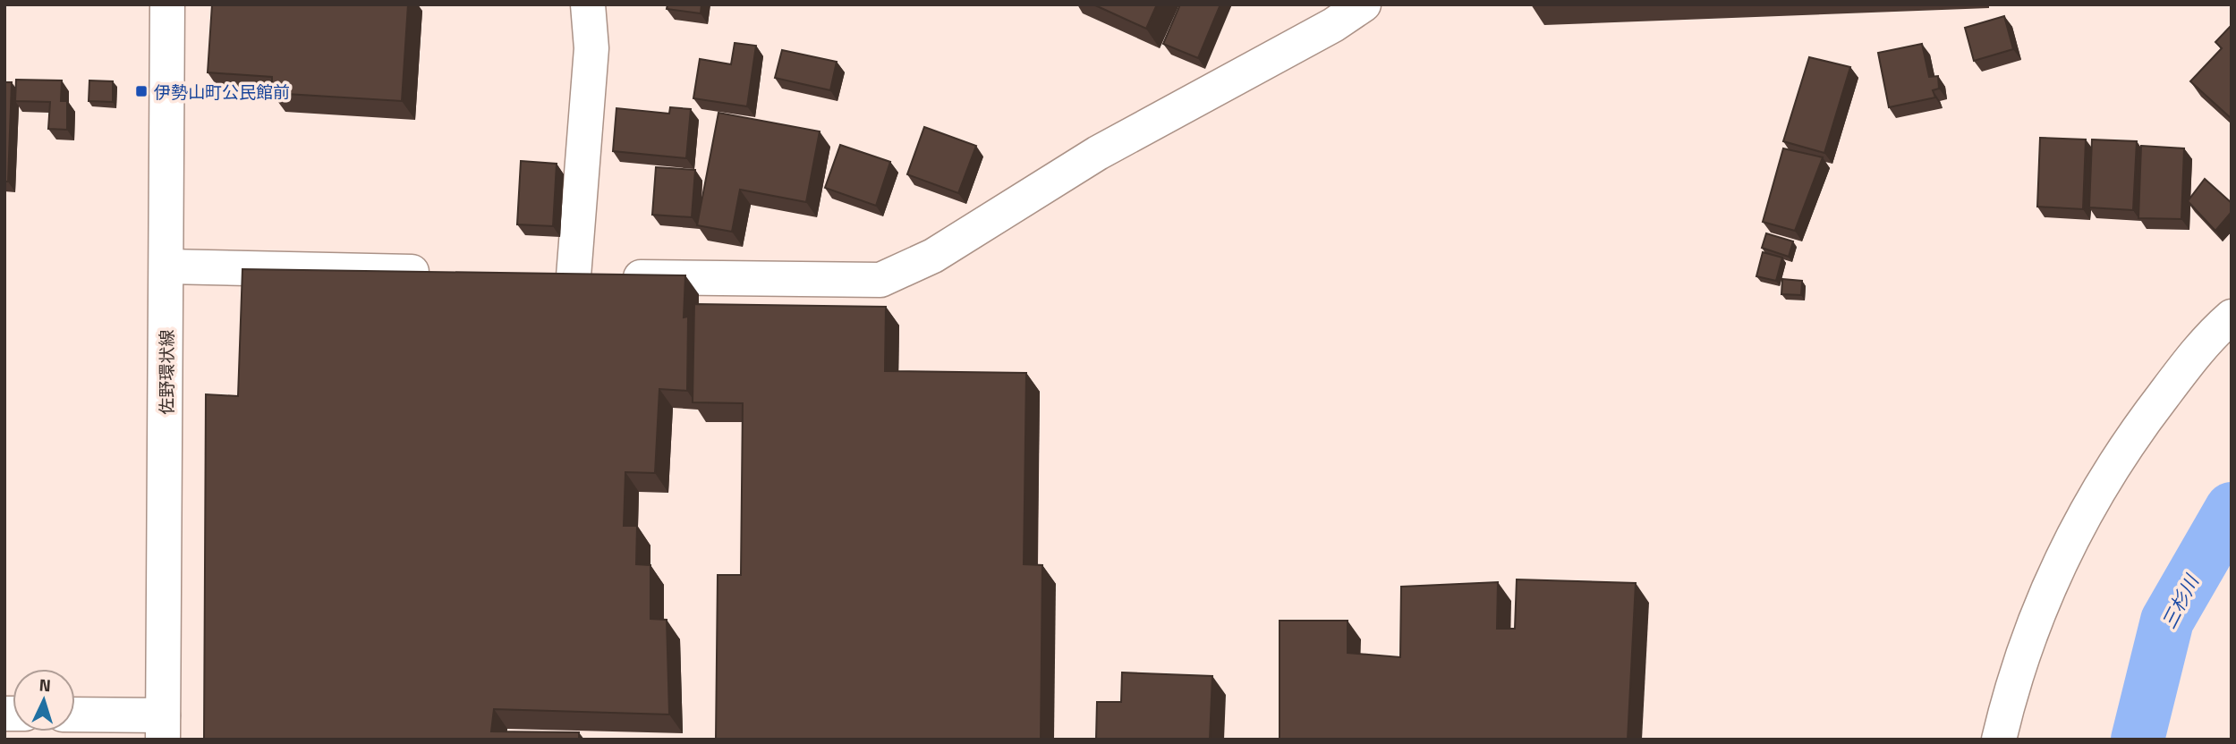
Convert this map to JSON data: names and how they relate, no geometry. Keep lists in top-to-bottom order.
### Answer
{
  "streets": {
    "street": ["佐野環状線"]
  },
  "water": ["三杉川"],
  "places": {
    "transit": ["伊勢山町公民館前"]
  },
  "north": "top"
}
